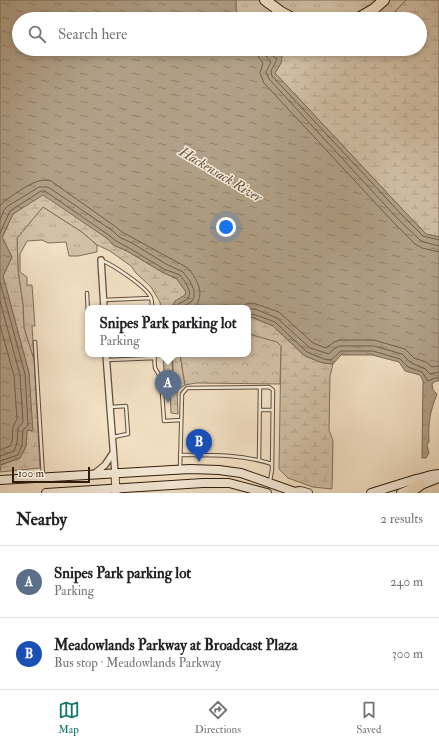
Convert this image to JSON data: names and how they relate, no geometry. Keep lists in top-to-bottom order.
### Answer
{
  "water": ["Hackensack River"],
  "scale_bar": "100 m",
  "page": {
    "search": "Search here",
    "popup": ["Snipes Park parking lot", "Parking"],
    "pins": ["A", "B"],
    "scale": "100 m",
    "heading": ["Nearby", "2 results"],
    "list": [
      {
        "mark": "A",
        "name": "Snipes Park parking lot",
        "note": "Parking",
        "value": "240 m"
      },
      {
        "mark": "B",
        "name": "Meadowlands Parkway at Broadcast Plaza",
        "note": "Bus stop · Meadowlands Parkway",
        "value": "300 m"
      }
    ],
    "nav": ["Map", "Directions", "Saved"]
  }
}
